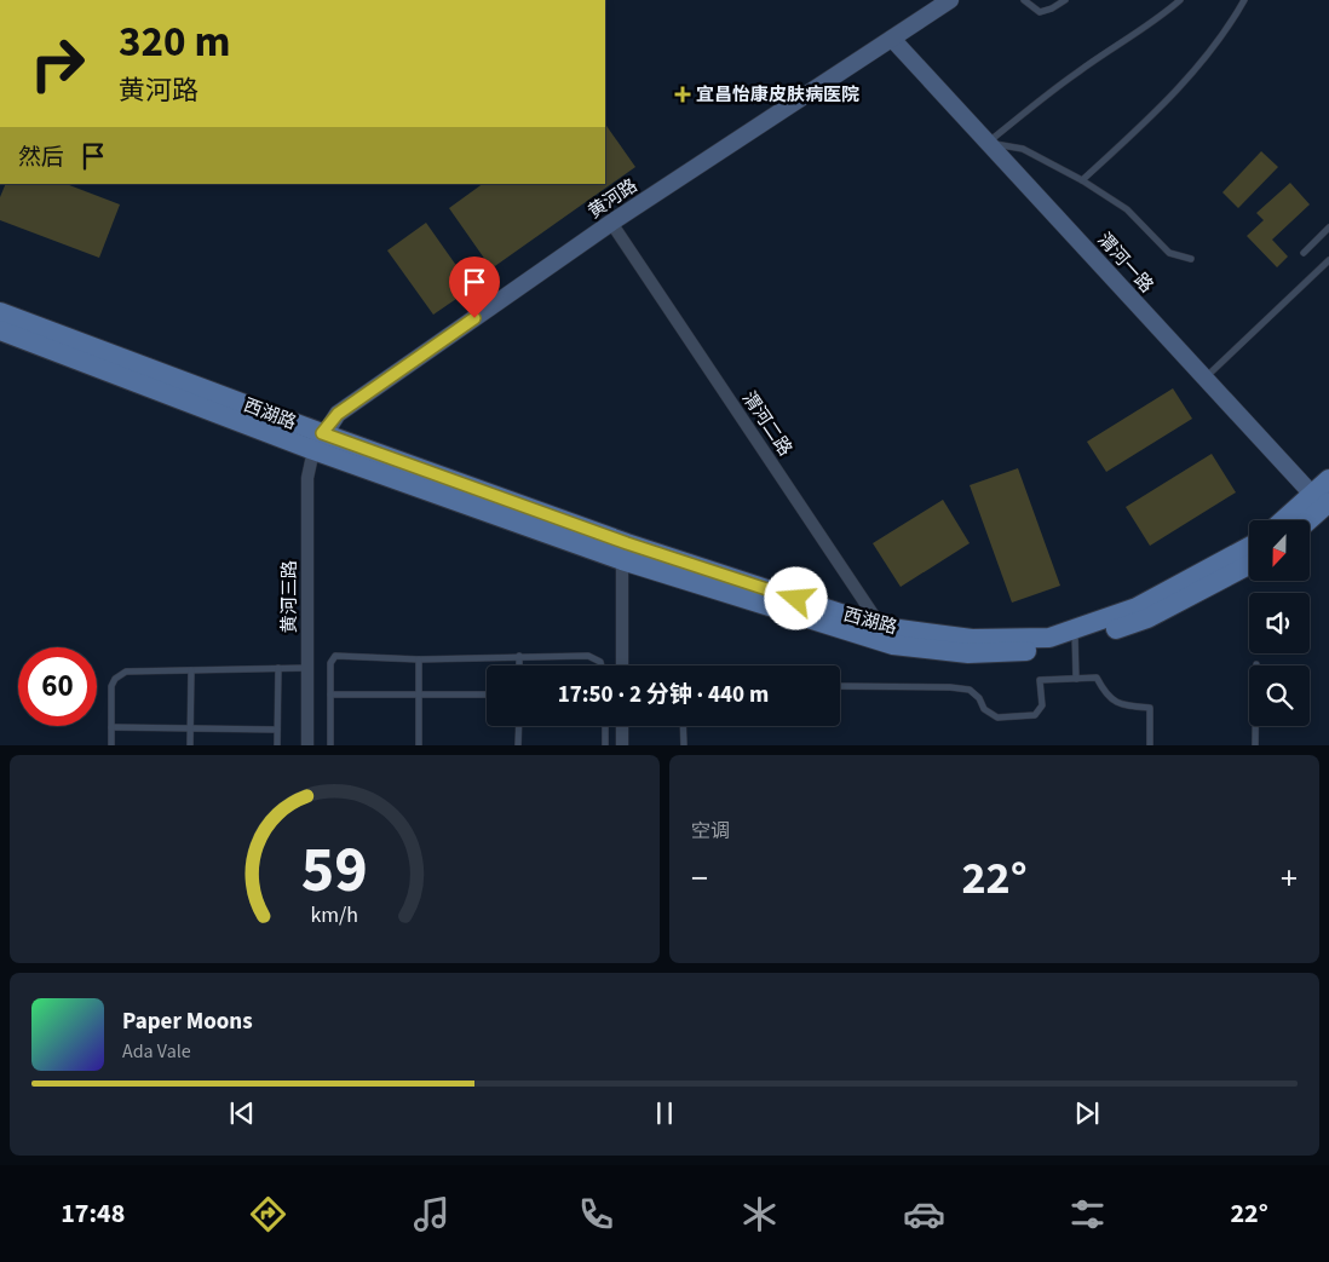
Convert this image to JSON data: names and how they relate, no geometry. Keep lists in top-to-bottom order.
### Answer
{
  "streets": {
    "main road": ["黄河路", "渭河一路", "西湖路"],
    "street": ["渭河二路", "黄河三路"]
  },
  "crossings": [
    ["黄河路", "渭河一路"],
    ["黄河路", "西湖路"],
    ["黄河路", "渭河二路"],
    ["黄河路", "黄河三路"],
    ["西湖路", "渭河二路"],
    ["西湖路", "黄河三路"]
  ],
  "places": {
    "health": ["宜昌怡康皮肤病医院"]
  },
  "north": "bottom",
  "page": {
    "turn": ["320 m", "黄河路"],
    "then": "然后",
    "limit": "60",
    "trip": "17:50 · 2 分钟 · 440 m",
    "tile": "空调",
    "heat": ["−", "22°", "+"],
    "song": ["Paper Moons", "Ada Vale"],
    "tabs": ["17:48", "22°"],
    "gauge": ["59", "km/h"]
  }
}
